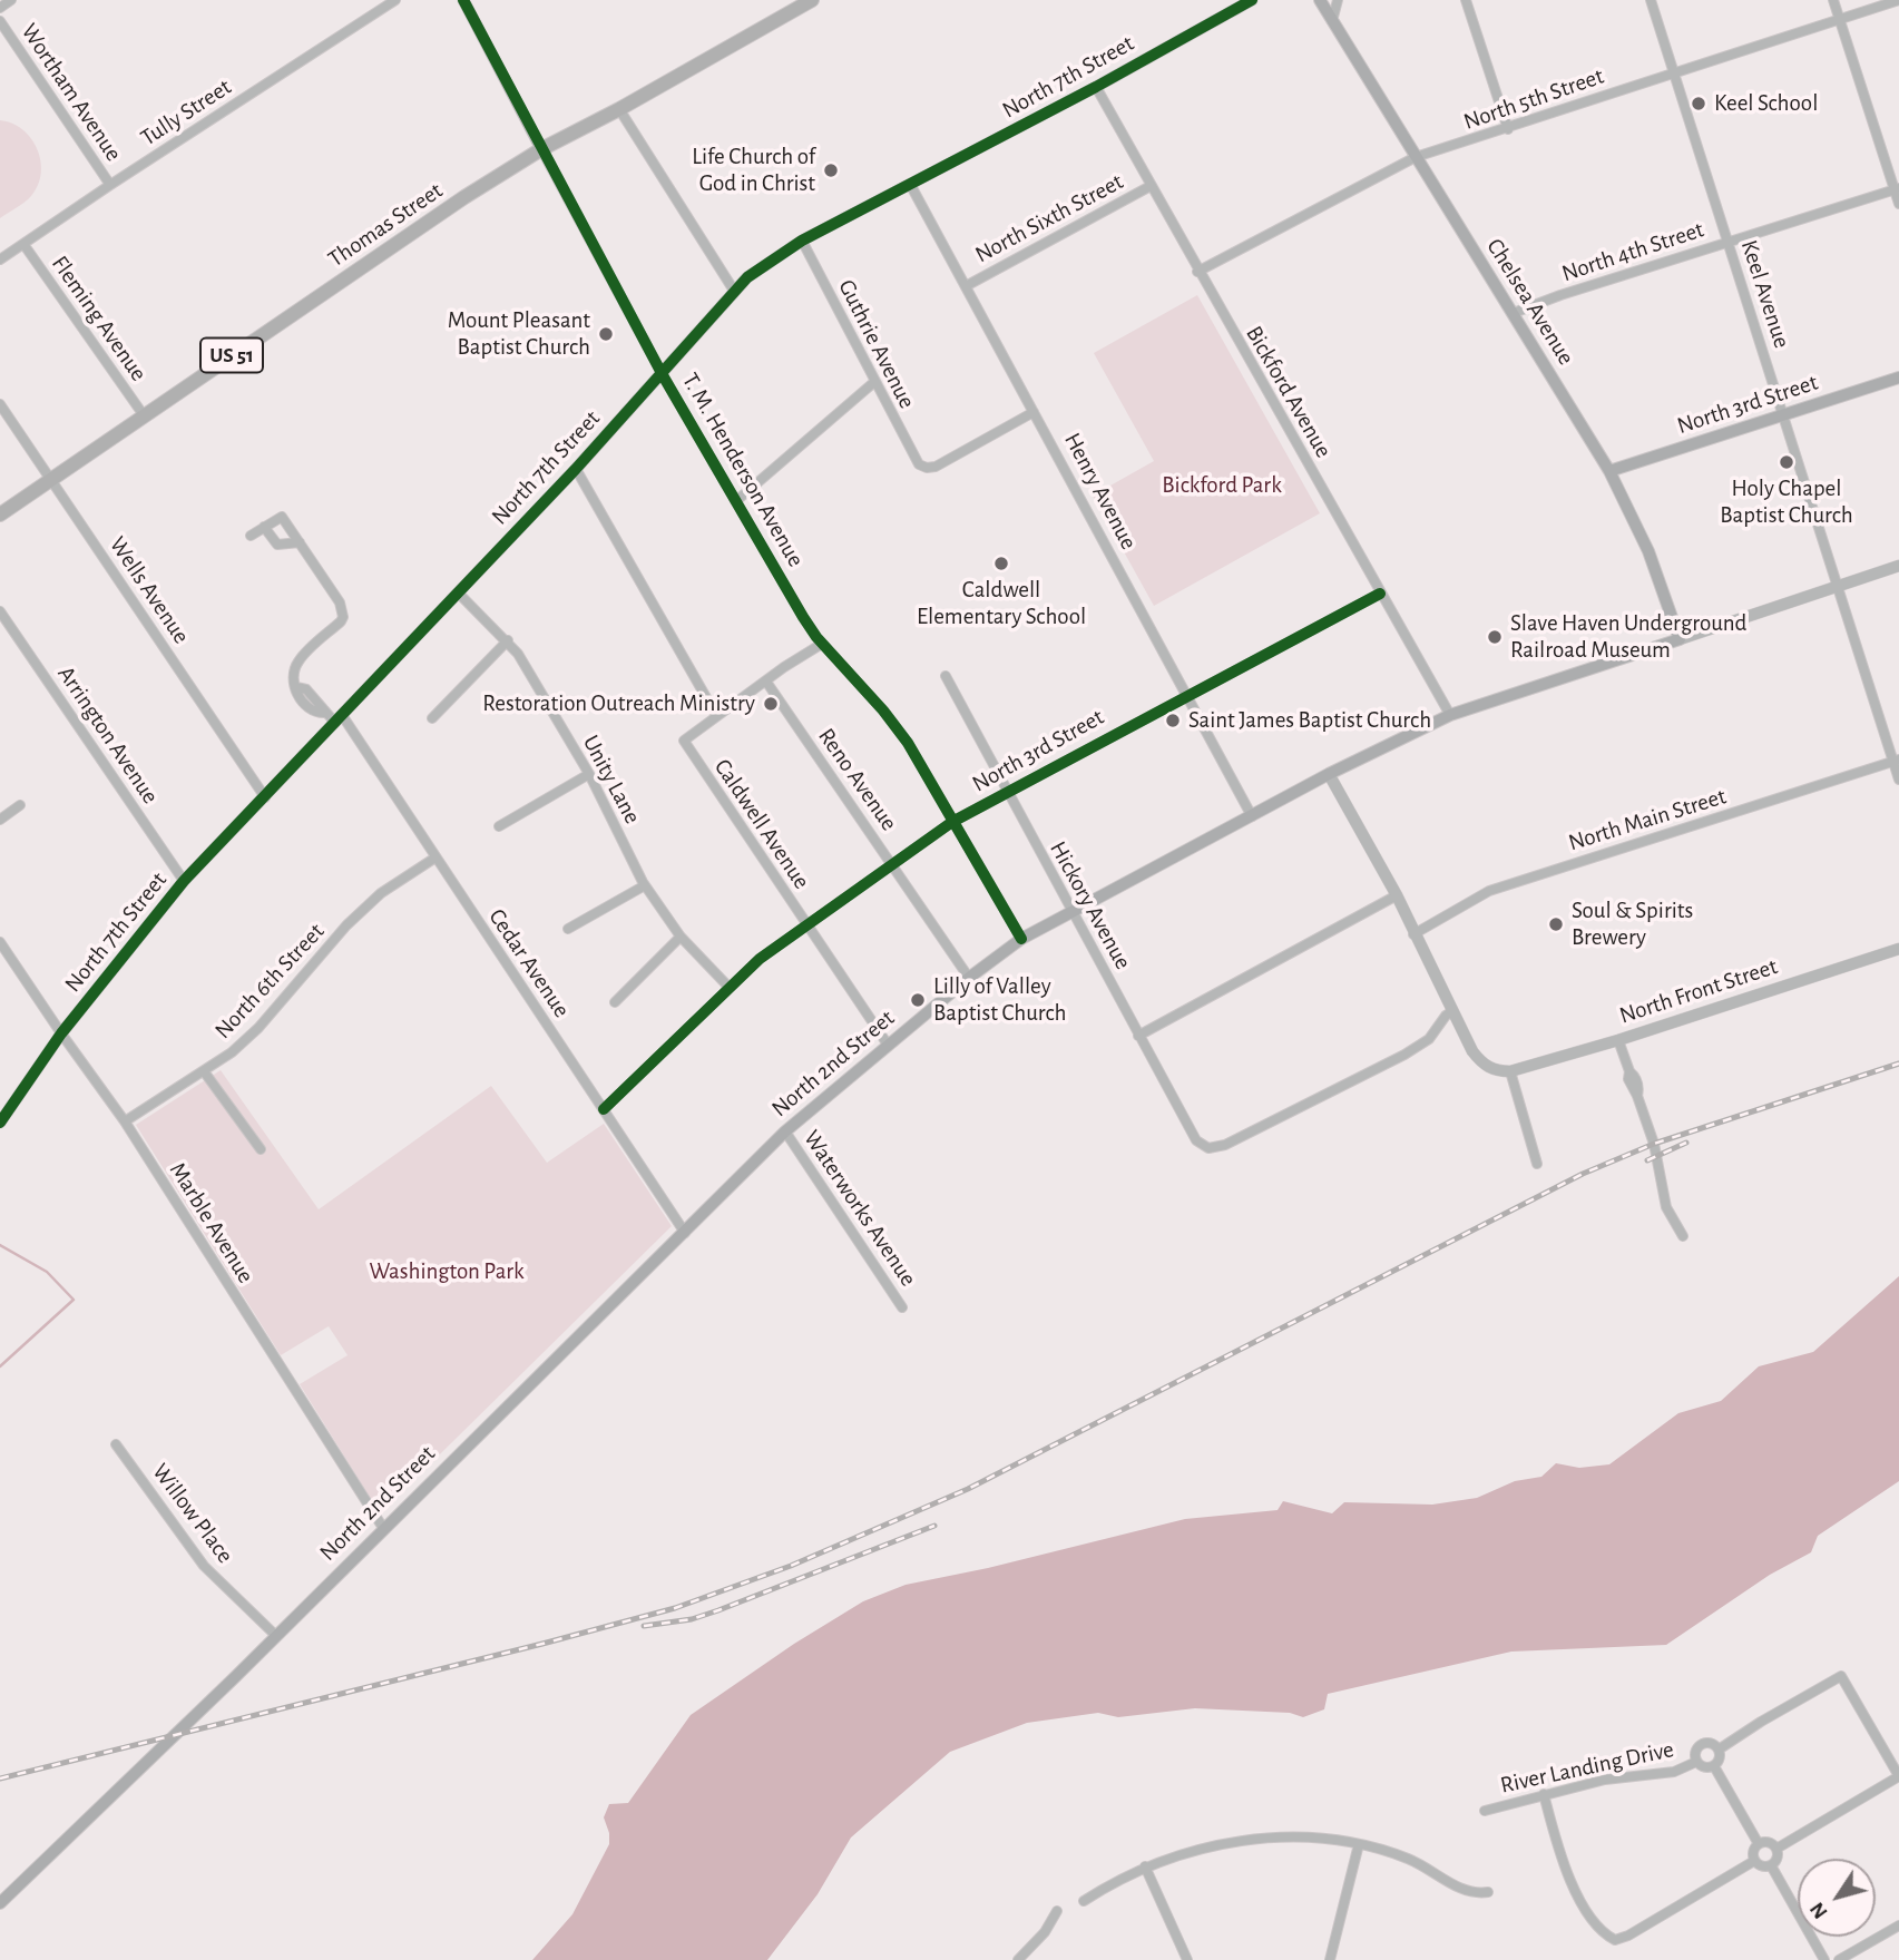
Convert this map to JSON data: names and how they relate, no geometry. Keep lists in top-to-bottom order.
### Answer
{
  "streets": {
    "main road": [
      "Thomas Street",
      "Chelsea Avenue",
      "US 51",
      "North 3rd Street",
      "North 2nd Street"
    ],
    "street": [
      "North 7th Street",
      "Wortham Avenue",
      "North 5th Street",
      "Tully Street",
      "North Sixth Street",
      "North 4th Street",
      "Keel Avenue",
      "Fleming Avenue",
      "Guthrie Avenue",
      "Bickford Avenue",
      "T. M. Henderson Avenue",
      "Henry Avenue",
      "Wells Avenue",
      "Arrington Avenue",
      "Unity Lane",
      "Reno Avenue",
      "North Main Street",
      "Caldwell Avenue",
      "Hickory Avenue",
      "Cedar Avenue",
      "North 6th Street",
      "North Front Street",
      "Waterworks Avenue",
      "Marble Avenue",
      "Willow Place",
      "River Landing Drive"
    ]
  },
  "crossings": [
    ["North 7th Street", "Guthrie Avenue"],
    ["North 7th Street", "Bickford Avenue"],
    ["North 7th Street", "T. M. Henderson Avenue"],
    ["North 7th Street", "Henry Avenue"],
    ["North 7th Street", "Wells Avenue"],
    ["North 7th Street", "Arrington Avenue"],
    ["North 7th Street", "Unity Lane"],
    ["North 7th Street", "Cedar Avenue"],
    ["North 7th Street", "Marble Avenue"],
    ["Wortham Avenue", "Tully Street"],
    ["North 5th Street", "Keel Avenue"],
    ["North 5th Street", "Chelsea Avenue"],
    ["North 5th Street", "Bickford Avenue"],
    ["Tully Street", "Fleming Avenue"],
    ["North Sixth Street", "Bickford Avenue"],
    ["North Sixth Street", "Henry Avenue"],
    ["Thomas Street", "Fleming Avenue"],
    ["Thomas Street", "T. M. Henderson Avenue"],
    ["Thomas Street", "Wells Avenue"],
    ["North 4th Street", "Keel Avenue"],
    ["North 4th Street", "Chelsea Avenue"],
    ["Keel Avenue", "North 3rd Street"],
    ["Keel Avenue", "North Main Street"],
    ["Keel Avenue", "North 2nd Street"],
    ["Chelsea Avenue", "North 3rd Street"],
    ["Chelsea Avenue", "North 2nd Street"],
    ["Guthrie Avenue", "Henry Avenue"],
    ["Bickford Avenue", "North 3rd Street"],
    ["Bickford Avenue", "North 2nd Street"],
    ["North 3rd Street", "T. M. Henderson Avenue"],
    ["North 3rd Street", "Henry Avenue"],
    ["North 3rd Street", "Unity Lane"],
    ["North 3rd Street", "Reno Avenue"],
    ["North 3rd Street", "Caldwell Avenue"],
    ["North 3rd Street", "Hickory Avenue"],
    ["North 3rd Street", "Cedar Avenue"],
    ["T. M. Henderson Avenue", "North 2nd Street"],
    ["Henry Avenue", "North 2nd Street"],
    ["Reno Avenue", "North 2nd Street"],
    ["Caldwell Avenue", "North 2nd Street"],
    ["Hickory Avenue", "North 2nd Street"],
    ["Cedar Avenue", "North 6th Street"],
    ["Cedar Avenue", "North 2nd Street"],
    ["North 6th Street", "Marble Avenue"],
    ["North 2nd Street", "Waterworks Avenue"],
    ["North 2nd Street", "Marble Avenue"],
    ["North 2nd Street", "Willow Place"]
  ],
  "parks": ["Bickford Park", "Washington Park"],
  "places": [
    "Keel School",
    "Life Church of God in Christ",
    "Mount Pleasant Baptist Church",
    "Holy Chapel Baptist Church",
    "Caldwell Elementary School",
    "Slave Haven Underground Railroad Museum",
    "Restoration Outreach Ministry",
    "Saint James Baptist Church",
    "Soul & Spirits Brewery",
    "Lilly of Valley Baptist Church"
  ],
  "north": "bottom left"
}
